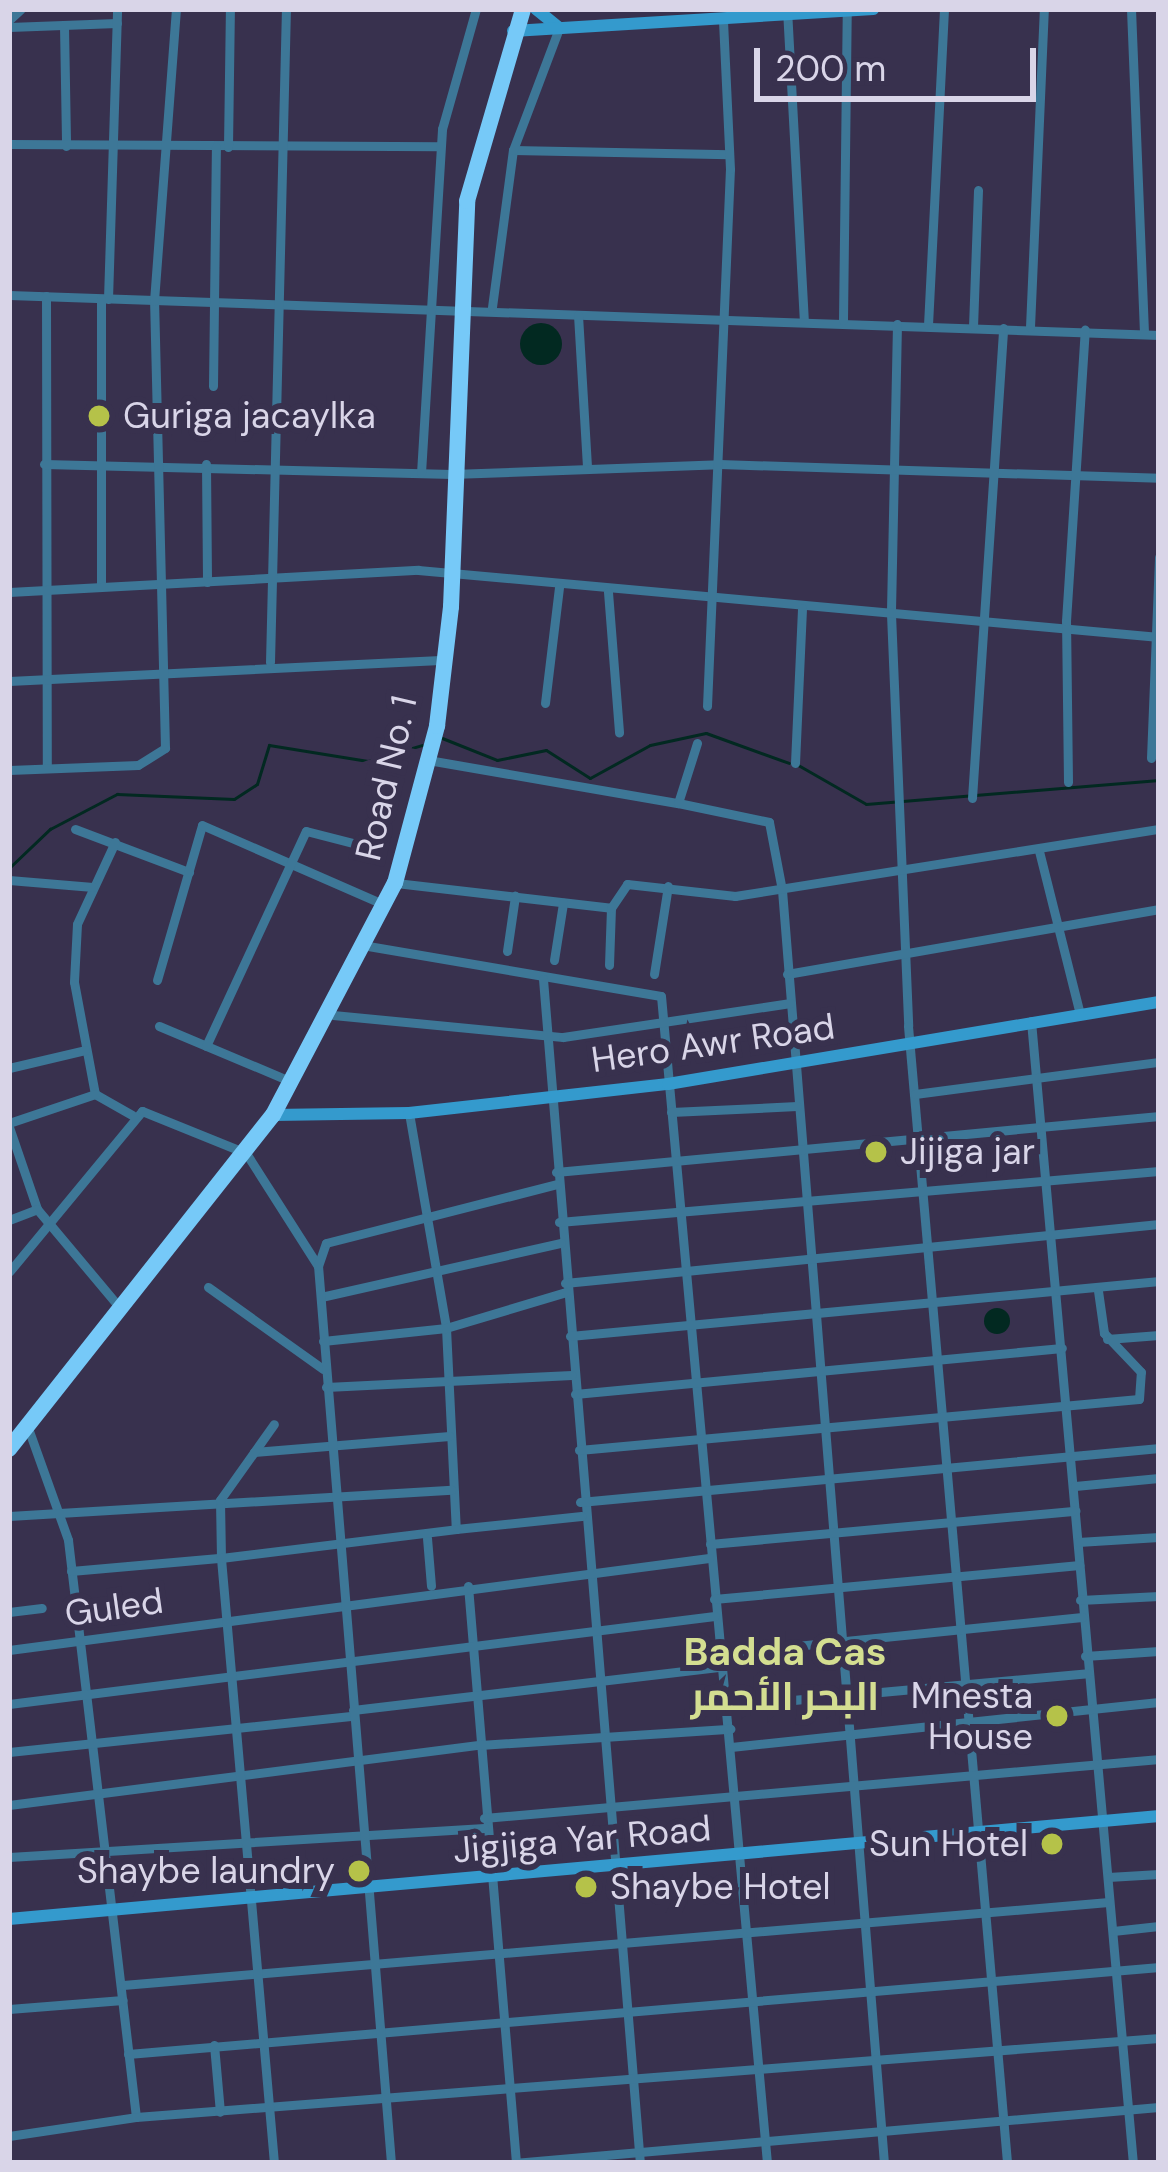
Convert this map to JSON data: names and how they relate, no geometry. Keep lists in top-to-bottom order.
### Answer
{
  "streets": {
    "highway": ["Road No. 1"],
    "street": ["Hero Awr Road", "Guled", "Jigjiga Yar Road"]
  },
  "crossings": [
    ["Road No. 1", "Hero Awr Road"]
  ],
  "districts": ["Badda Cas البحر الأحمر"],
  "places": [
    "Guriga jacaylka",
    "Jijiga jar",
    "Mnesta House",
    "Sun Hotel",
    "Shaybe laundry",
    "Shaybe Hotel"
  ],
  "scale_bar": "200 m"
}
